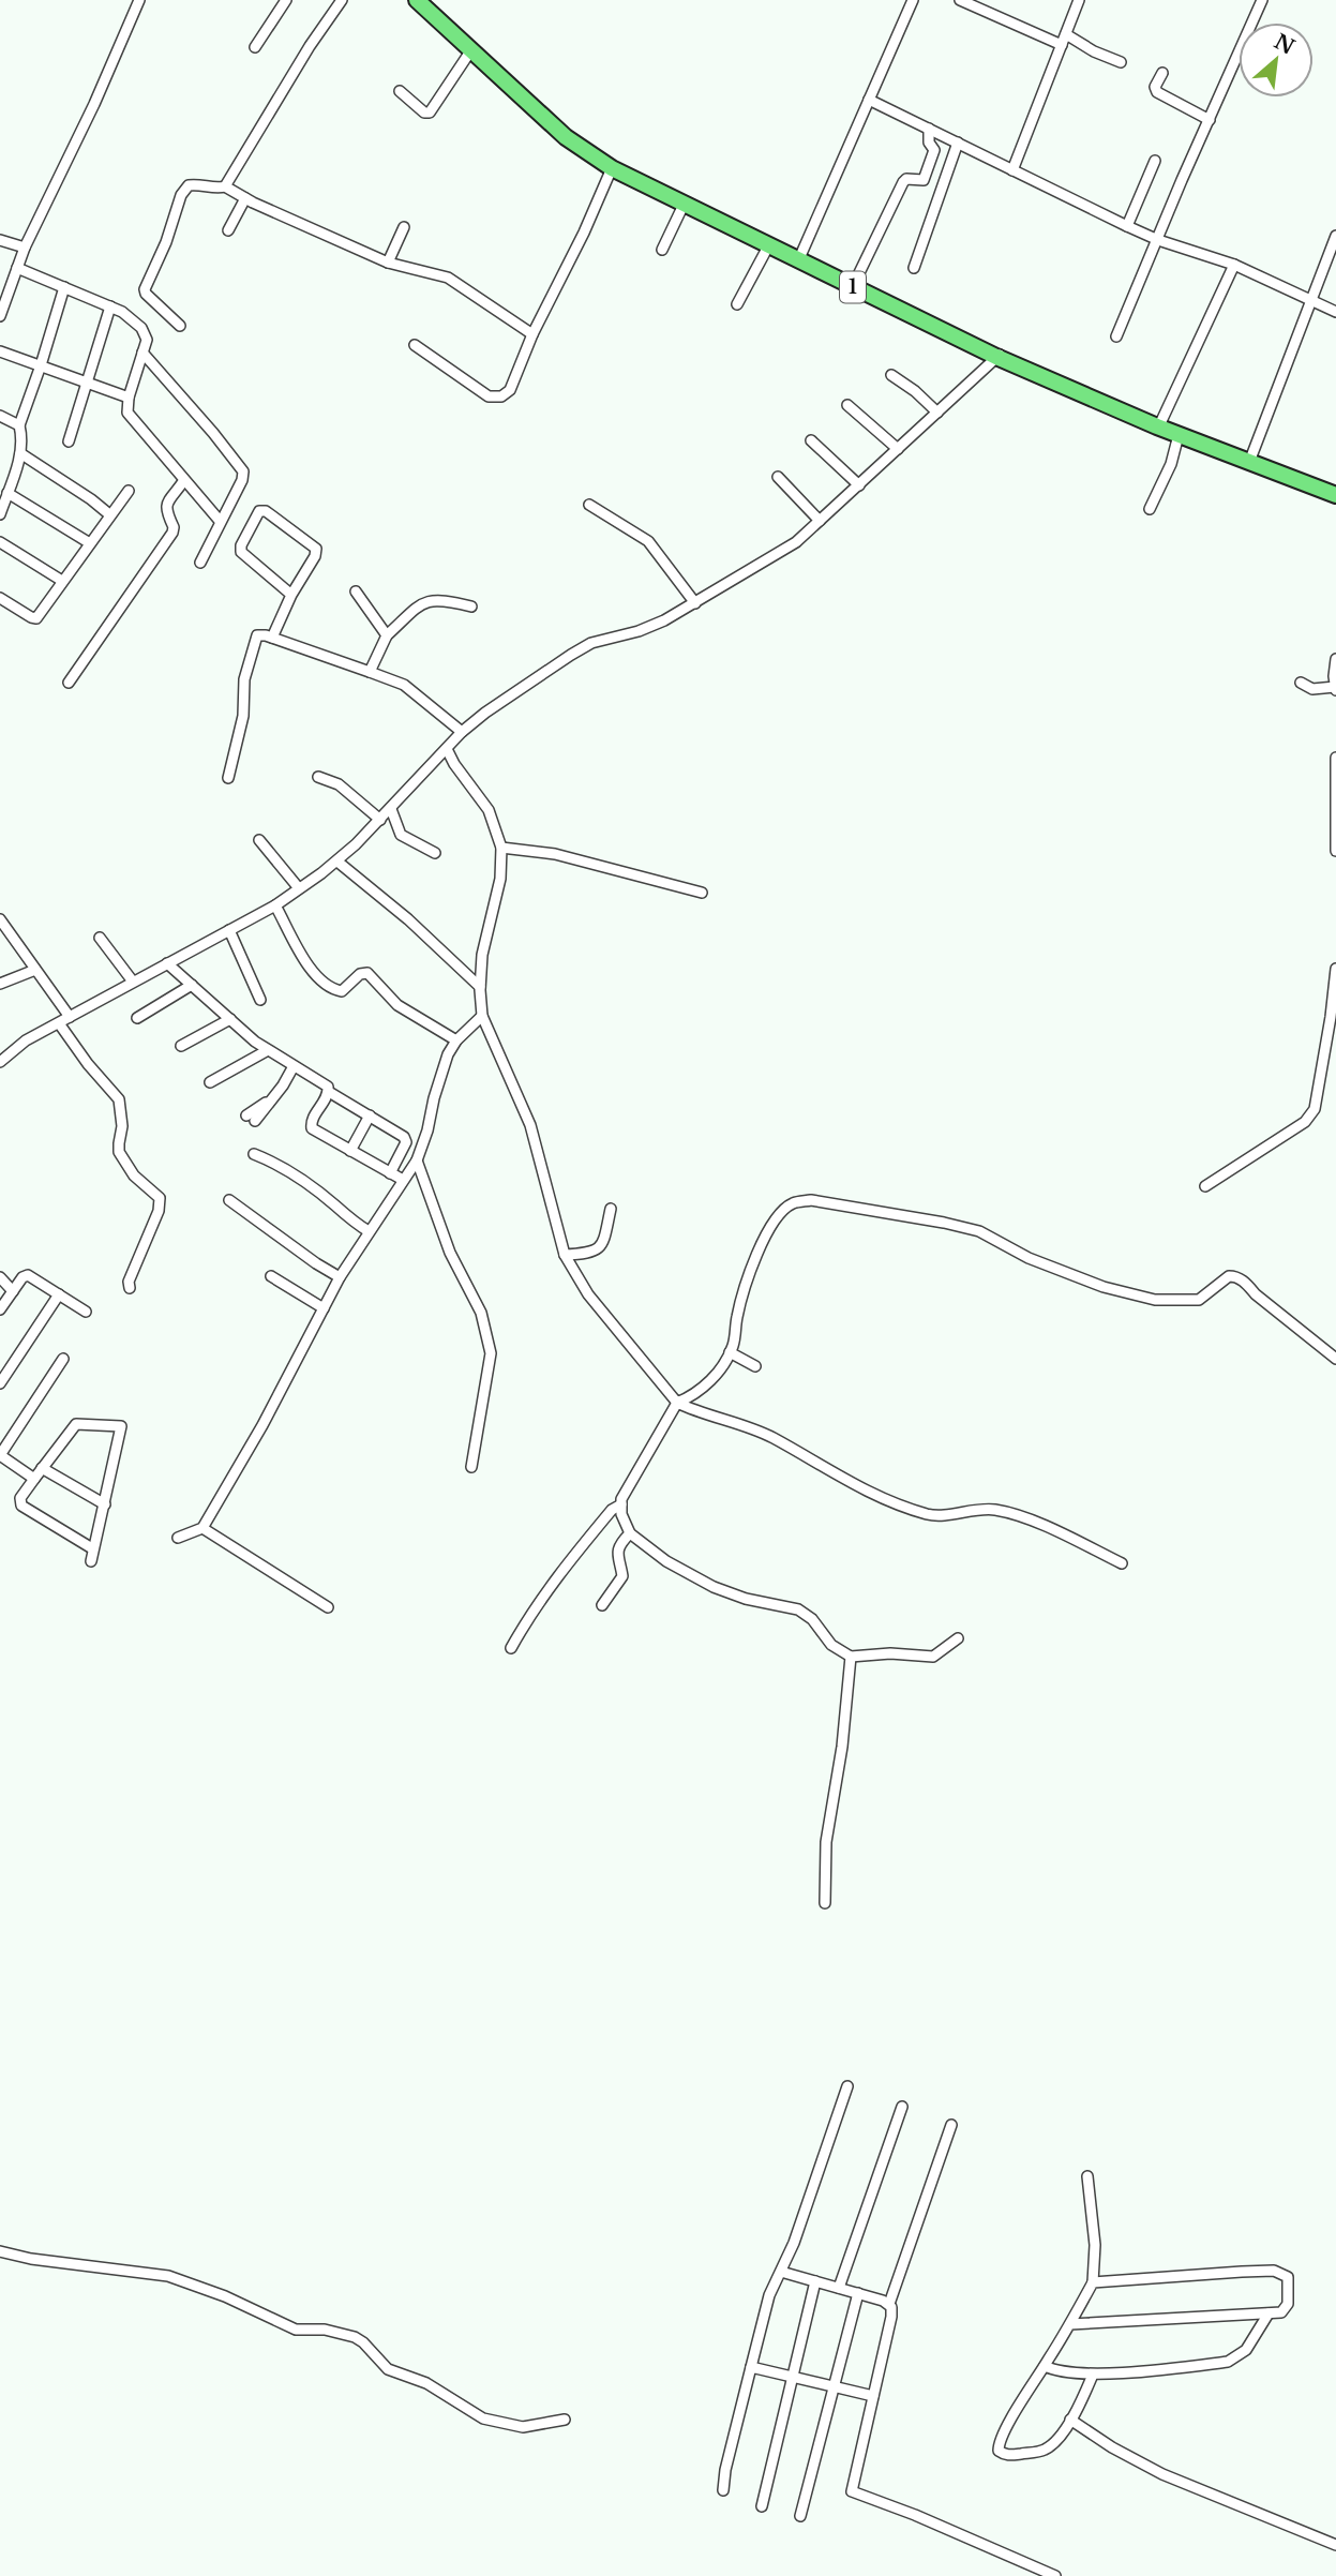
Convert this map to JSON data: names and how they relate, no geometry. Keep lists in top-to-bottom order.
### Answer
{
  "streets": {
    "highway": ["1"]
  },
  "north": "top right"
}
